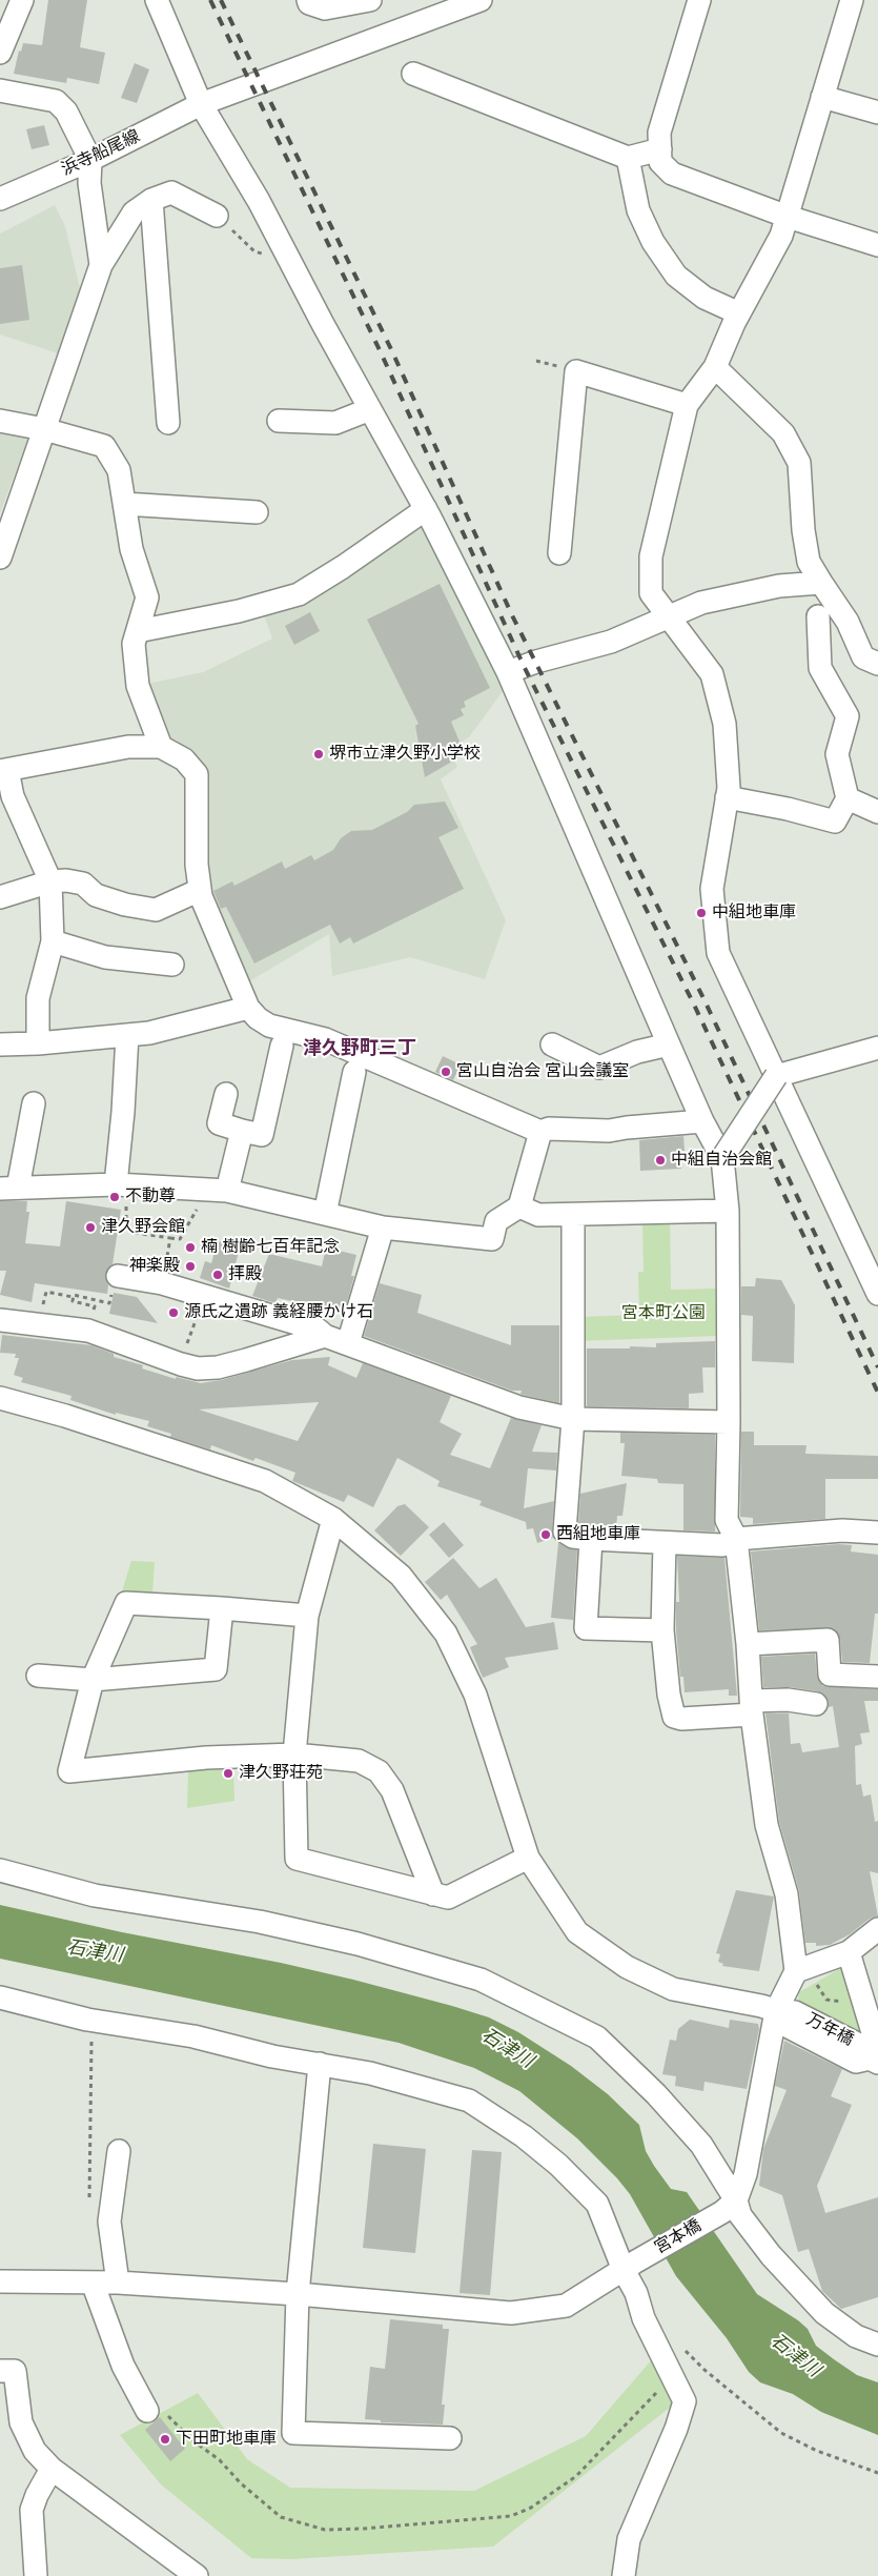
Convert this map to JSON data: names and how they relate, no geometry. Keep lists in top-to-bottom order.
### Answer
{
  "streets": {
    "street": ["浜寺船尾線", "宮本橋"]
  },
  "districts": ["津久野町三丁"],
  "water": ["石津川"],
  "parks": ["宮本町公園"],
  "places": [
    "堺市立津久野小学校",
    "中組地車庫",
    "宮山自治会 宮山会議室",
    "中組自治会館",
    "不動尊",
    "津久野会館",
    "楠 樹齢七百年記念",
    "神楽殿",
    "拝殿",
    "源氏之遺跡 義経腰かけ石",
    "西組地車庫",
    "津久野荘苑",
    "下田町地車庫"
  ]
}
